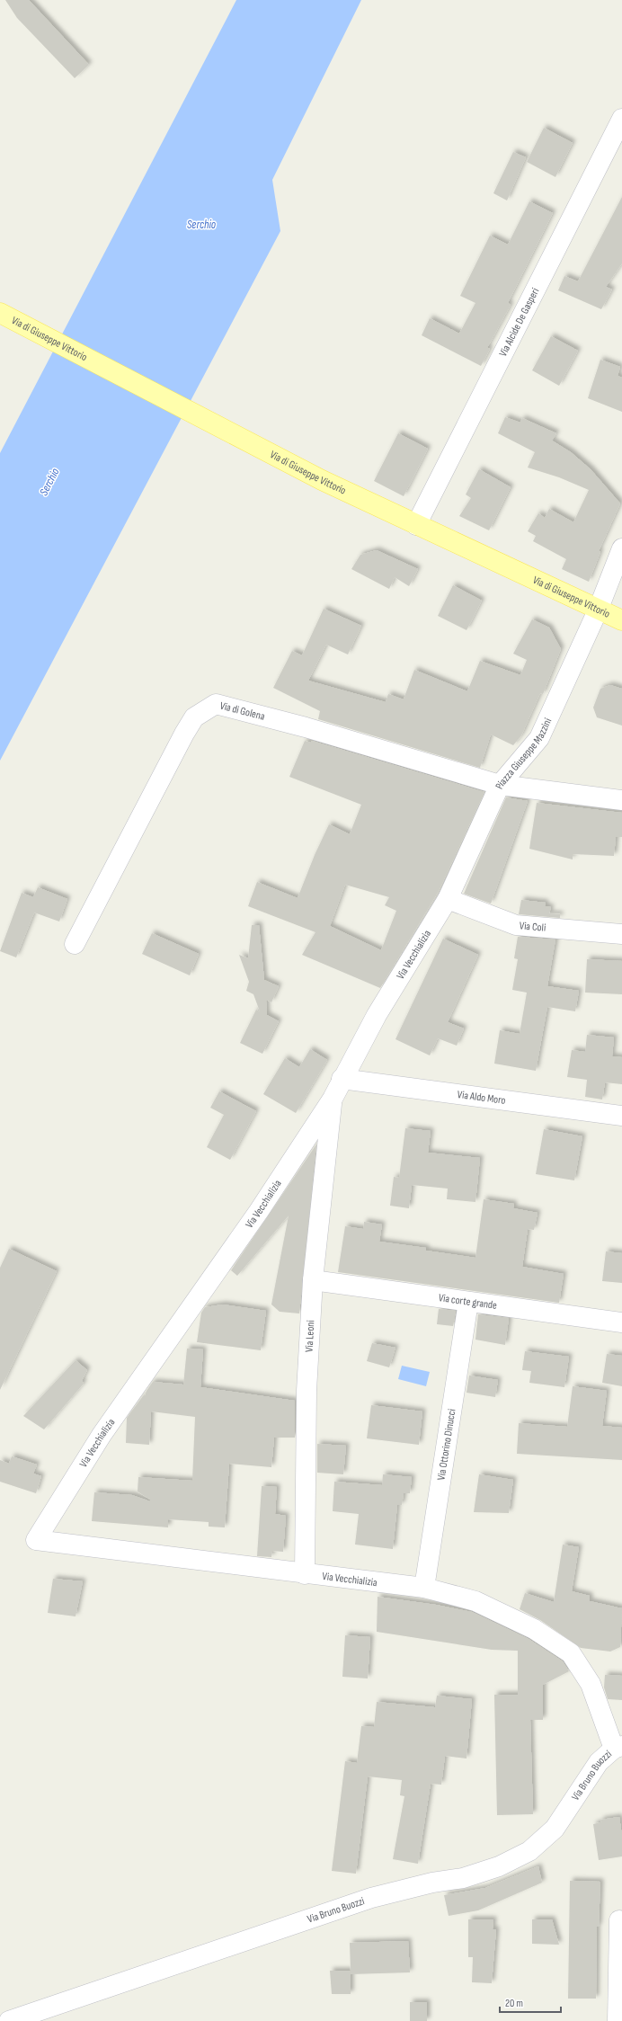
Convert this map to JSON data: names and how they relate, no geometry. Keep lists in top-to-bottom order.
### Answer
{
  "streets": {
    "main road": ["Via di Giuseppe Vittorio"],
    "street": [
      "Via Alcide De Gasperi",
      "Via di Golena",
      "Piazza Giuseppe Mazzini",
      "Via Coli",
      "Via Vecchializia",
      "Via Aldo Moro",
      "Via corte grande",
      "Via Leoni",
      "Via Ottorino Dinucci",
      "Via Bruno Buozzi"
    ]
  },
  "crossings": [
    ["Via Alcide De Gasperi", "Via di Giuseppe Vittorio"],
    ["Via di Giuseppe Vittorio", "Piazza Giuseppe Mazzini"],
    ["Via di Golena", "Piazza Giuseppe Mazzini"],
    ["Via di Golena", "Via Vecchializia"],
    ["Piazza Giuseppe Mazzini", "Via Vecchializia"],
    ["Via Coli", "Via Vecchializia"],
    ["Via Vecchializia", "Via Aldo Moro"],
    ["Via Vecchializia", "Via Leoni"],
    ["Via Vecchializia", "Via Ottorino Dinucci"],
    ["Via Vecchializia", "Via Bruno Buozzi"],
    ["Via corte grande", "Via Leoni"],
    ["Via corte grande", "Via Ottorino Dinucci"]
  ],
  "water": ["Serchio"],
  "scale_bar": "20 m"
}
